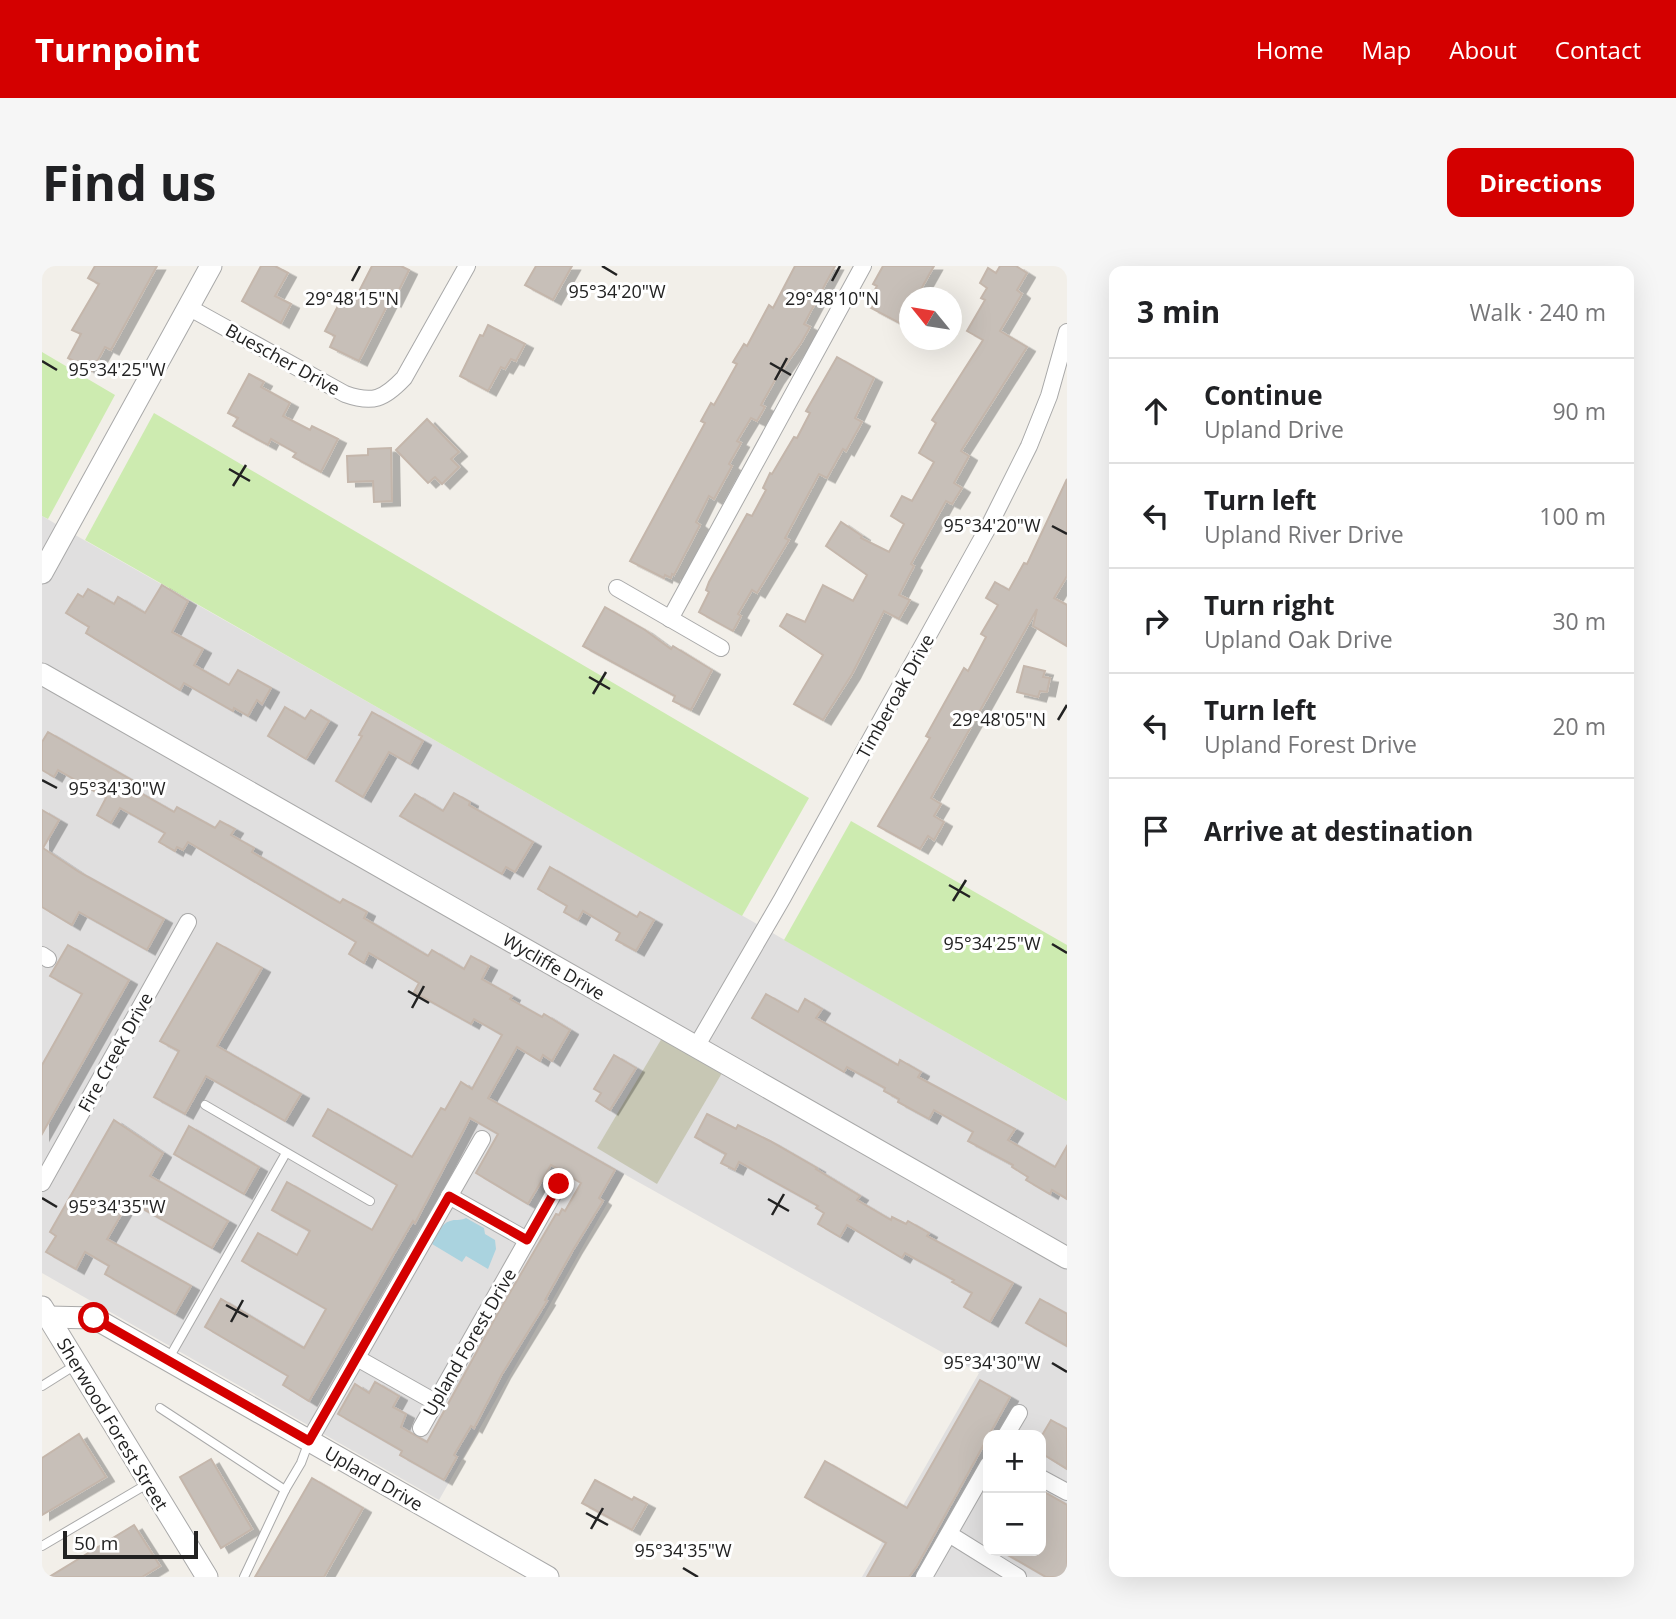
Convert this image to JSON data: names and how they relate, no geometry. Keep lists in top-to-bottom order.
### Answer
{
  "streets": {
    "street": [
      "Buescher Drive",
      "Timberoak Drive",
      "Wycliffe Drive",
      "Fire Creek Drive",
      "Upland Forest Drive",
      "Sherwood Forest Street",
      "Upland Drive"
    ]
  },
  "crossings": [
    ["Timberoak Drive", "Wycliffe Drive"],
    ["Sherwood Forest Street", "Upland Drive"]
  ],
  "scale_bar": "50 m",
  "north": "top left",
  "page": {
    "header": "Turnpoint",
    "nav": [
      "Home",
      "Map",
      "About",
      "Contact"
    ],
    "buttons": "Directions",
    "title": "Find us",
    "heading": ["3 min", "Walk · 240 m"],
    "list": [
      ["Continue", "Upland Drive", "90 m"],
      ["Turn left", "Upland River Drive", "100 m"],
      ["Turn right", "Upland Oak Drive", "30 m"],
      ["Turn left", "Upland Forest Drive", "20 m"],
      "Arrive at destination"
    ],
    "map_buttons": ["+", "−"],
    "scale": "50 m"
  },
  "coordinates": [
    "95°34'20\"W",
    "29°48'10\"N",
    "29°48'15\"N",
    "95°34'25\"W",
    "29°48'05\"N",
    "95°34'30\"W",
    "95°34'35\"W"
  ]
}
